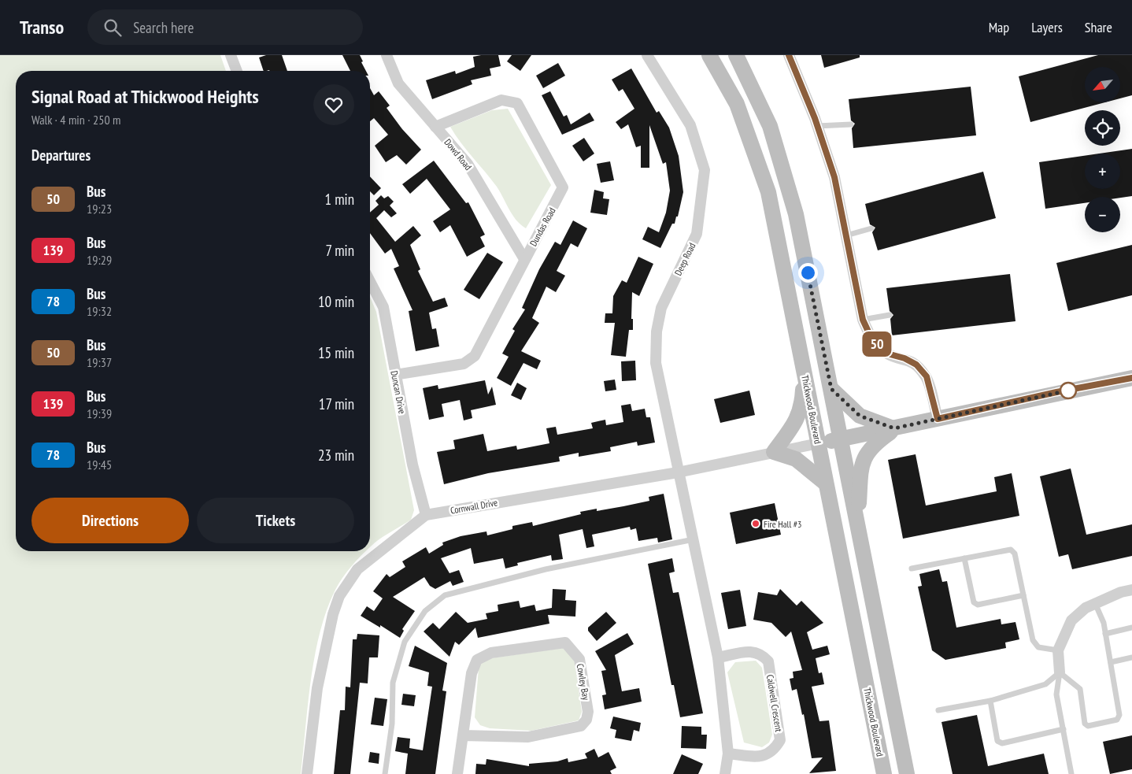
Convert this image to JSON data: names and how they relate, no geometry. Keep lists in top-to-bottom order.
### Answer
{
  "streets": {
    "main road": ["Thickwood Boulevard"],
    "street": [
      "Dowd Road",
      "Dundas Road",
      "Deep Road",
      "Duncan Drive",
      "Cornwall Drive",
      "Cowley Bay",
      "Caldwell Crescent"
    ]
  },
  "crossings": [
    ["Dowd Road", "Dundas Road"],
    ["Dundas Road", "Duncan Drive"],
    ["Deep Road", "Cornwall Drive"],
    ["Duncan Drive", "Cornwall Drive"],
    ["Thickwood Boulevard", "Cornwall Drive"]
  ],
  "places": ["Fire Hall #3"],
  "lines": ["bus line 50"],
  "north": "bottom left",
  "page": {
    "header": "Transo",
    "search": "Search here",
    "nav": ["Map", "Layers", "Share"],
    "on_map": "50",
    "map_buttons": ["+", "−"],
    "heading": [
      ["Signal Road at Thickwood Heights", "Walk · 4 min · 250 m"],
      "Departures"
    ],
    "list": [
      {
        "mark": "50",
        "name": "Bus",
        "note": "19:23",
        "value": "1 min"
      },
      {
        "mark": "139",
        "name": "Bus",
        "note": "19:29",
        "value": "7 min"
      },
      {
        "mark": "78",
        "name": "Bus",
        "note": "19:32",
        "value": "10 min"
      },
      {
        "mark": "50",
        "name": "Bus",
        "note": "19:37",
        "value": "15 min"
      },
      {
        "mark": "139",
        "name": "Bus",
        "note": "19:39",
        "value": "17 min"
      },
      {
        "mark": "78",
        "name": "Bus",
        "note": "19:45",
        "value": "23 min"
      }
    ],
    "buttons": ["Directions", "Tickets"]
  }
}
